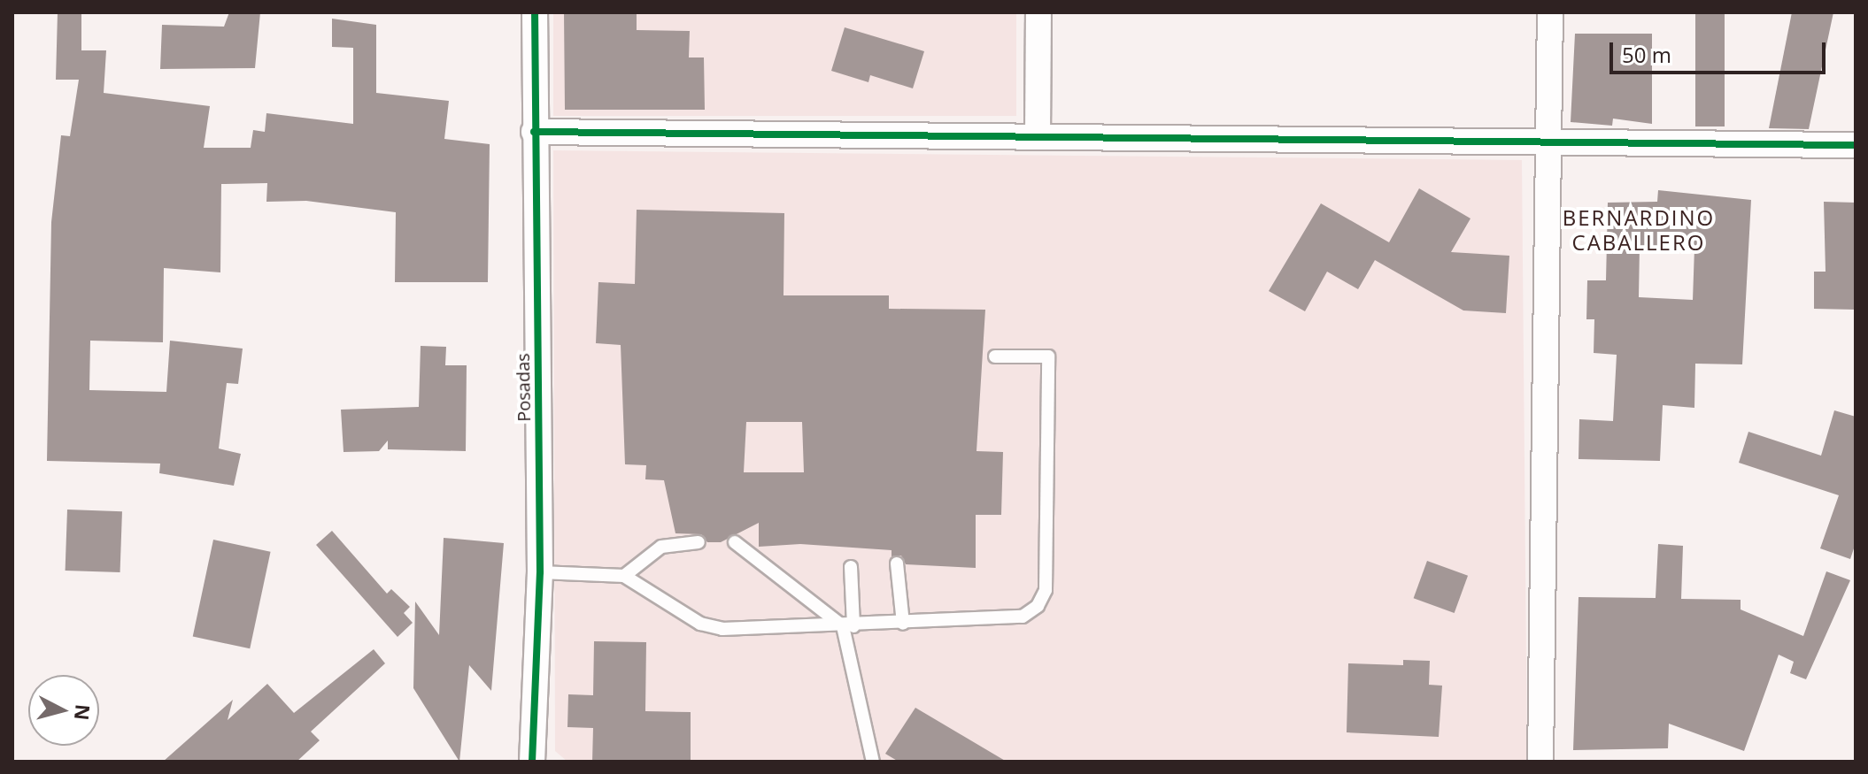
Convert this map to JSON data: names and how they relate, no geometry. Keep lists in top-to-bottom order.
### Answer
{
  "streets": {
    "street": ["Posadas"]
  },
  "districts": ["BERNARDINO CABALLERO"],
  "scale_bar": "50 m",
  "north": "right"
}
